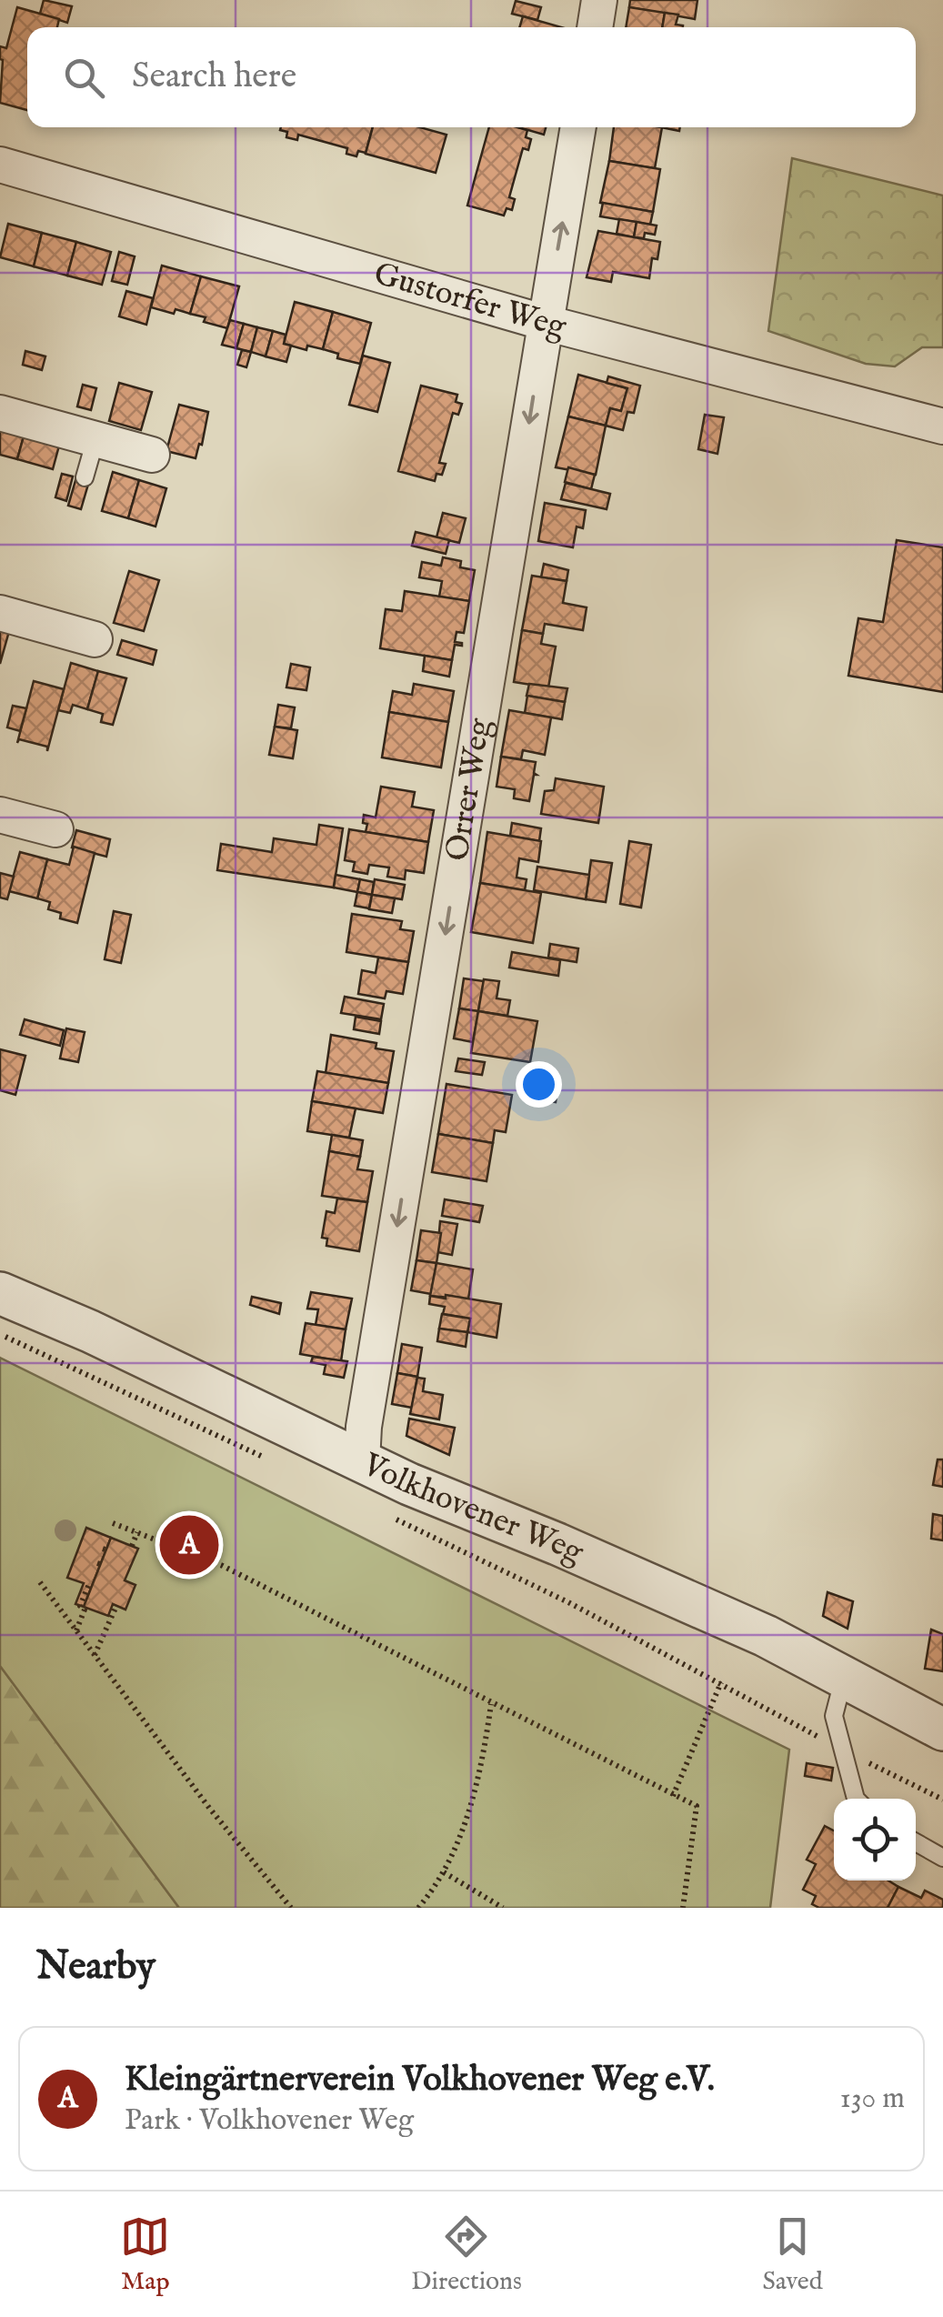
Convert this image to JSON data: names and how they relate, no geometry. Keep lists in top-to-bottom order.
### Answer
{
  "streets": {
    "street": ["Gustorfer Weg", "Orrer Weg", "Volkhovener Weg"]
  },
  "crossings": [
    ["Gustorfer Weg", "Orrer Weg"],
    ["Orrer Weg", "Volkhovener Weg"]
  ],
  "page": {
    "search": "Search here",
    "pins": "A",
    "heading": "Nearby",
    "list": [
      {
        "mark": "A",
        "name": "Kleingärtnerverein Volkhovener Weg e.V.",
        "note": "Park · Volkhovener Weg",
        "value": "130 m"
      }
    ],
    "nav": ["Map", "Directions", "Saved"]
  }
}
